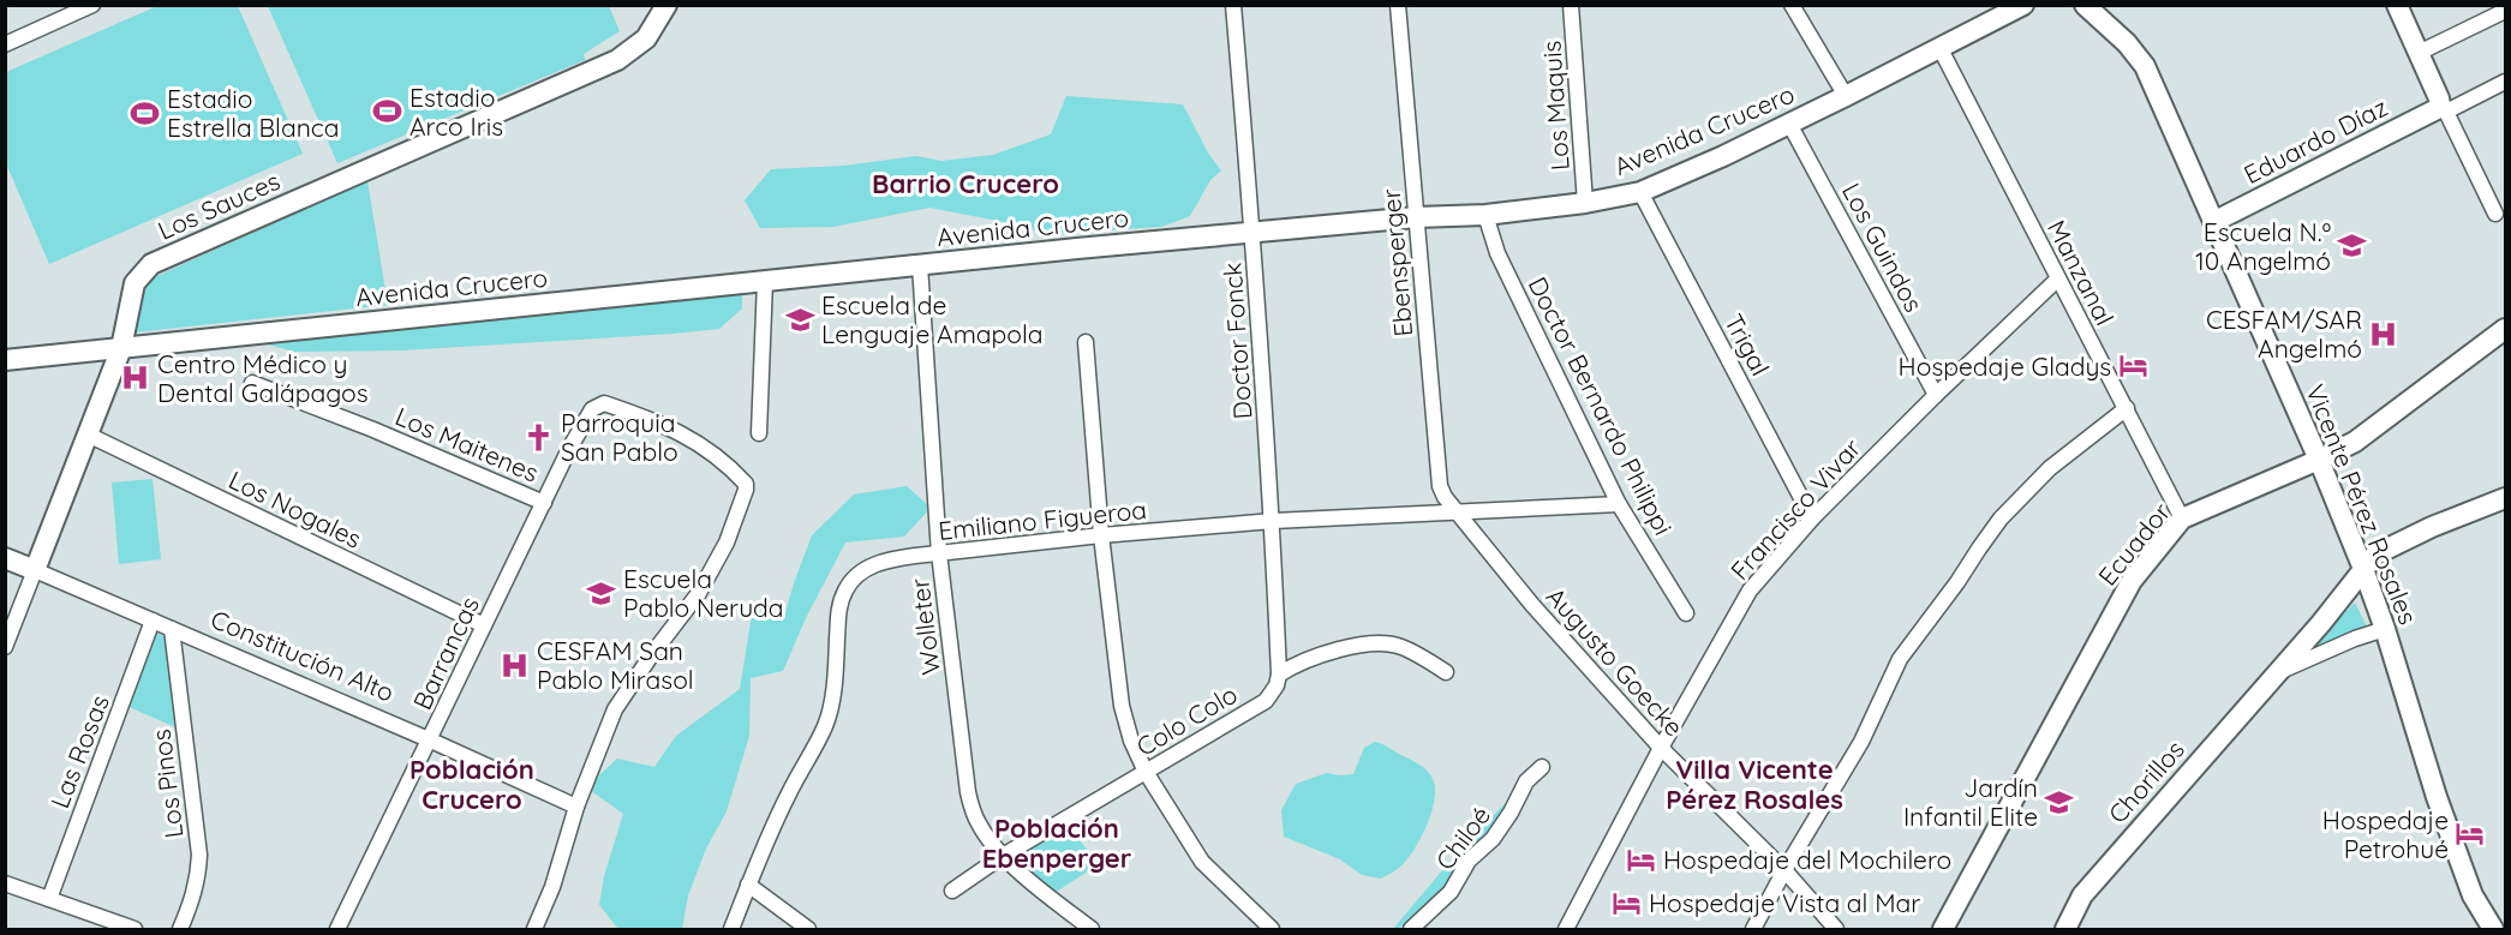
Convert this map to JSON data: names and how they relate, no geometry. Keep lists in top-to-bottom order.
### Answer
{
  "streets": {
    "main road": [
      "Avenida Crucero",
      "Eduardo Díaz",
      "Los Sauces",
      "Vicente Pérez Rosales",
      "Ecuador",
      "Constitución Alto",
      "Chorillos"
    ],
    "street": [
      "Los Maquis",
      "Los Guindos",
      "Ebensperger",
      "Manzanal",
      "Doctor Fonck",
      "Trigal",
      "Doctor Bernardo Philippi",
      "Los Maitenes",
      "Los Nogales",
      "Francisco Vivar",
      "Emiliano Figueroa",
      "Wolleter",
      "Barrancas",
      "Augusto Goecke",
      "Colo Colo",
      "Las Rosas",
      "Los Pinos",
      "Chiloé"
    ]
  },
  "crossings": [
    ["Los Maquis", "Avenida Crucero"],
    ["Avenida Crucero", "Los Sauces"],
    ["Avenida Crucero", "Los Guindos"],
    ["Avenida Crucero", "Ebensperger"],
    ["Avenida Crucero", "Manzanal"],
    ["Avenida Crucero", "Doctor Fonck"],
    ["Avenida Crucero", "Trigal"],
    ["Avenida Crucero", "Doctor Bernardo Philippi"],
    ["Avenida Crucero", "Wolleter"],
    ["Eduardo Díaz", "Vicente Pérez Rosales"],
    ["Los Sauces", "Los Nogales"],
    ["Los Sauces", "Constitución Alto"],
    ["Los Guindos", "Francisco Vivar"],
    ["Ebensperger", "Emiliano Figueroa"],
    ["Ebensperger", "Augusto Goecke"],
    ["Manzanal", "Francisco Vivar"],
    ["Manzanal", "Ecuador"],
    ["Doctor Fonck", "Emiliano Figueroa"],
    ["Doctor Fonck", "Colo Colo"],
    ["Trigal", "Francisco Vivar"],
    ["Doctor Bernardo Philippi", "Emiliano Figueroa"],
    ["Los Maitenes", "Barrancas"],
    ["Vicente Pérez Rosales", "Ecuador"],
    ["Vicente Pérez Rosales", "Chorillos"],
    ["Los Nogales", "Barrancas"],
    ["Francisco Vivar", "Augusto Goecke"],
    ["Emiliano Figueroa", "Wolleter"],
    ["Emiliano Figueroa", "Augusto Goecke"],
    ["Wolleter", "Colo Colo"],
    ["Barrancas", "Constitución Alto"],
    ["Constitución Alto", "Las Rosas"],
    ["Constitución Alto", "Los Pinos"]
  ],
  "districts": [
    "Barrio Crucero",
    "Población Crucero",
    "Villa Vicente Pérez Rosales",
    "Población Ebenperger"
  ],
  "places": {
    "sports": ["Estadio Arco Iris", "Estadio Estrella Blanca"],
    "school or university": [
      "Escuela N.º 10 Angelmó",
      "Escuela de Lenguaje Amapola",
      "Escuela Pablo Neruda",
      "Jardín Infantil Elite"
    ],
    "hospital": ["CESFAM/SAR Angelmó", "Centro Médico y Dental Galápagos", "CESFAM San Pablo Mirasol"],
    "hotel": [
      "Hospedaje Gladys",
      "Hospedaje Petrohué",
      "Hospedaje del Mochilero",
      "Hospedaje Vista al Mar"
    ],
    "church": ["Parroquia San Pablo"]
  }
}
